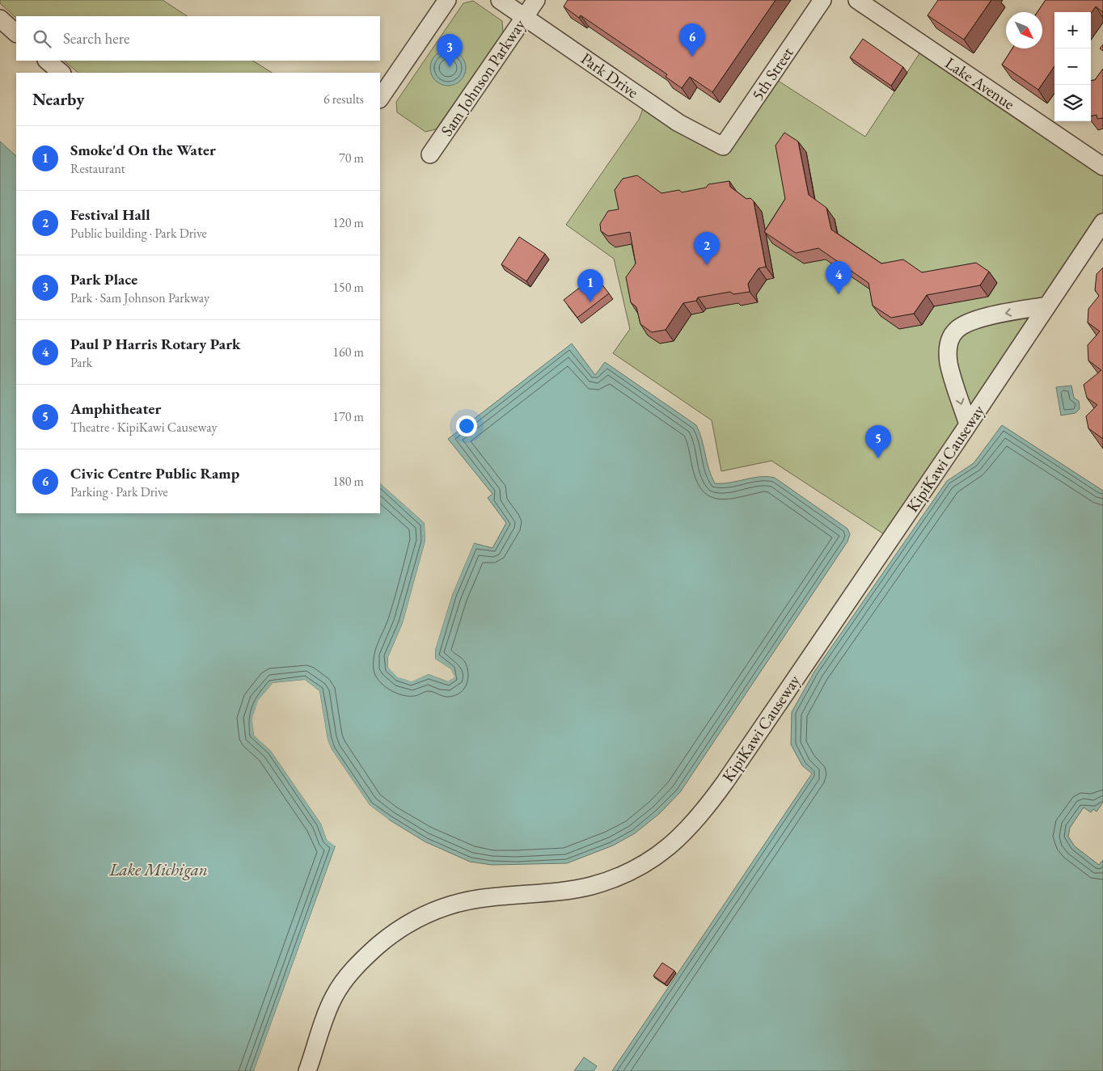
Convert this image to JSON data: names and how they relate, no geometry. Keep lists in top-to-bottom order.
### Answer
{
  "streets": {
    "street": [
      "5th Street",
      "Park Drive",
      "Sam Johnson Parkway",
      "Lake Avenue",
      "KipiKawi Causeway"
    ]
  },
  "crossings": [
    ["5th Street", "Park Drive"],
    ["Park Drive", "Sam Johnson Parkway"]
  ],
  "water": ["Lake Michigan"],
  "north": "bottom right",
  "page": {
    "map_buttons": ["+", "−"],
    "search": "Search here",
    "pins": [
      "6",
      "3",
      "2",
      "4",
      "1",
      "5"
    ],
    "heading": ["Nearby", "6 results"],
    "list": [
      {
        "mark": "1",
        "name": "Smoke'd On the Water",
        "note": "Restaurant",
        "value": "70 m"
      },
      {
        "mark": "2",
        "name": "Festival Hall",
        "note": "Public building · Park Drive",
        "value": "120 m"
      },
      {
        "mark": "3",
        "name": "Park Place",
        "note": "Park · Sam Johnson Parkway",
        "value": "150 m"
      },
      {
        "mark": "4",
        "name": "Paul P Harris Rotary Park",
        "note": "Park",
        "value": "160 m"
      },
      {
        "mark": "5",
        "name": "Amphitheater",
        "note": "Theatre · KipiKawi Causeway",
        "value": "170 m"
      },
      {
        "mark": "6",
        "name": "Civic Centre Public Ramp",
        "note": "Parking · Park Drive",
        "value": "180 m"
      }
    ]
  }
}
